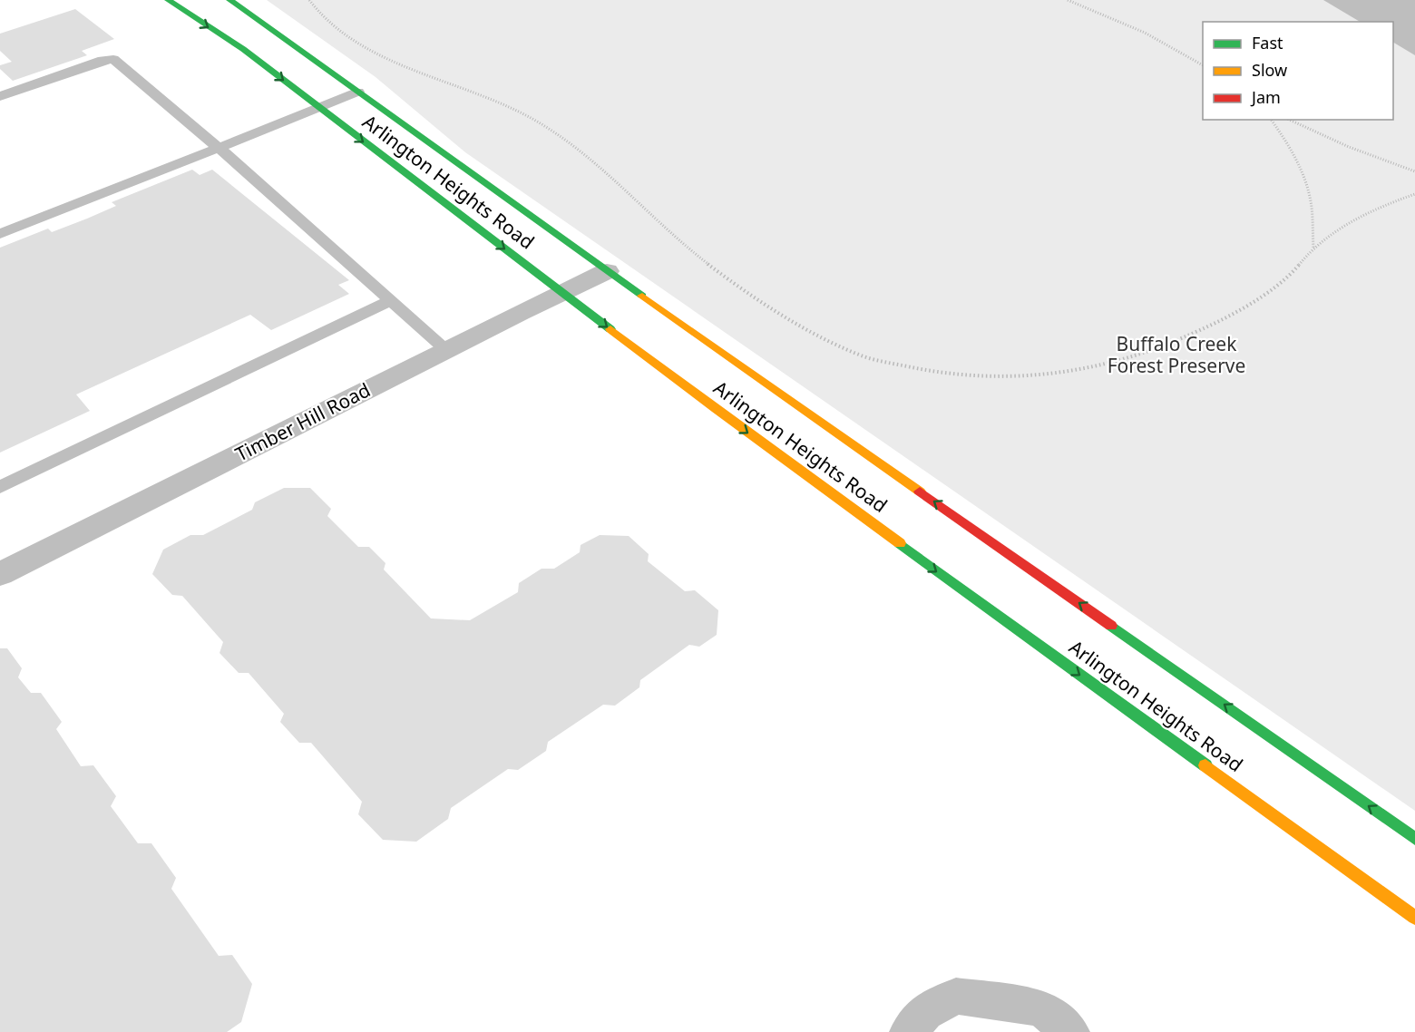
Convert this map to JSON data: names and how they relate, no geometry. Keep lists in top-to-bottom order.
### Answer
{
  "streets": {
    "main road": ["Arlington Heights Road"],
    "street": ["Timber Hill Road"]
  },
  "crossings": [
    ["Arlington Heights Road", "Timber Hill Road"]
  ],
  "parks": ["Buffalo Creek Forest Preserve"],
  "legend": ["Fast", "Slow", "Jam"]
}
